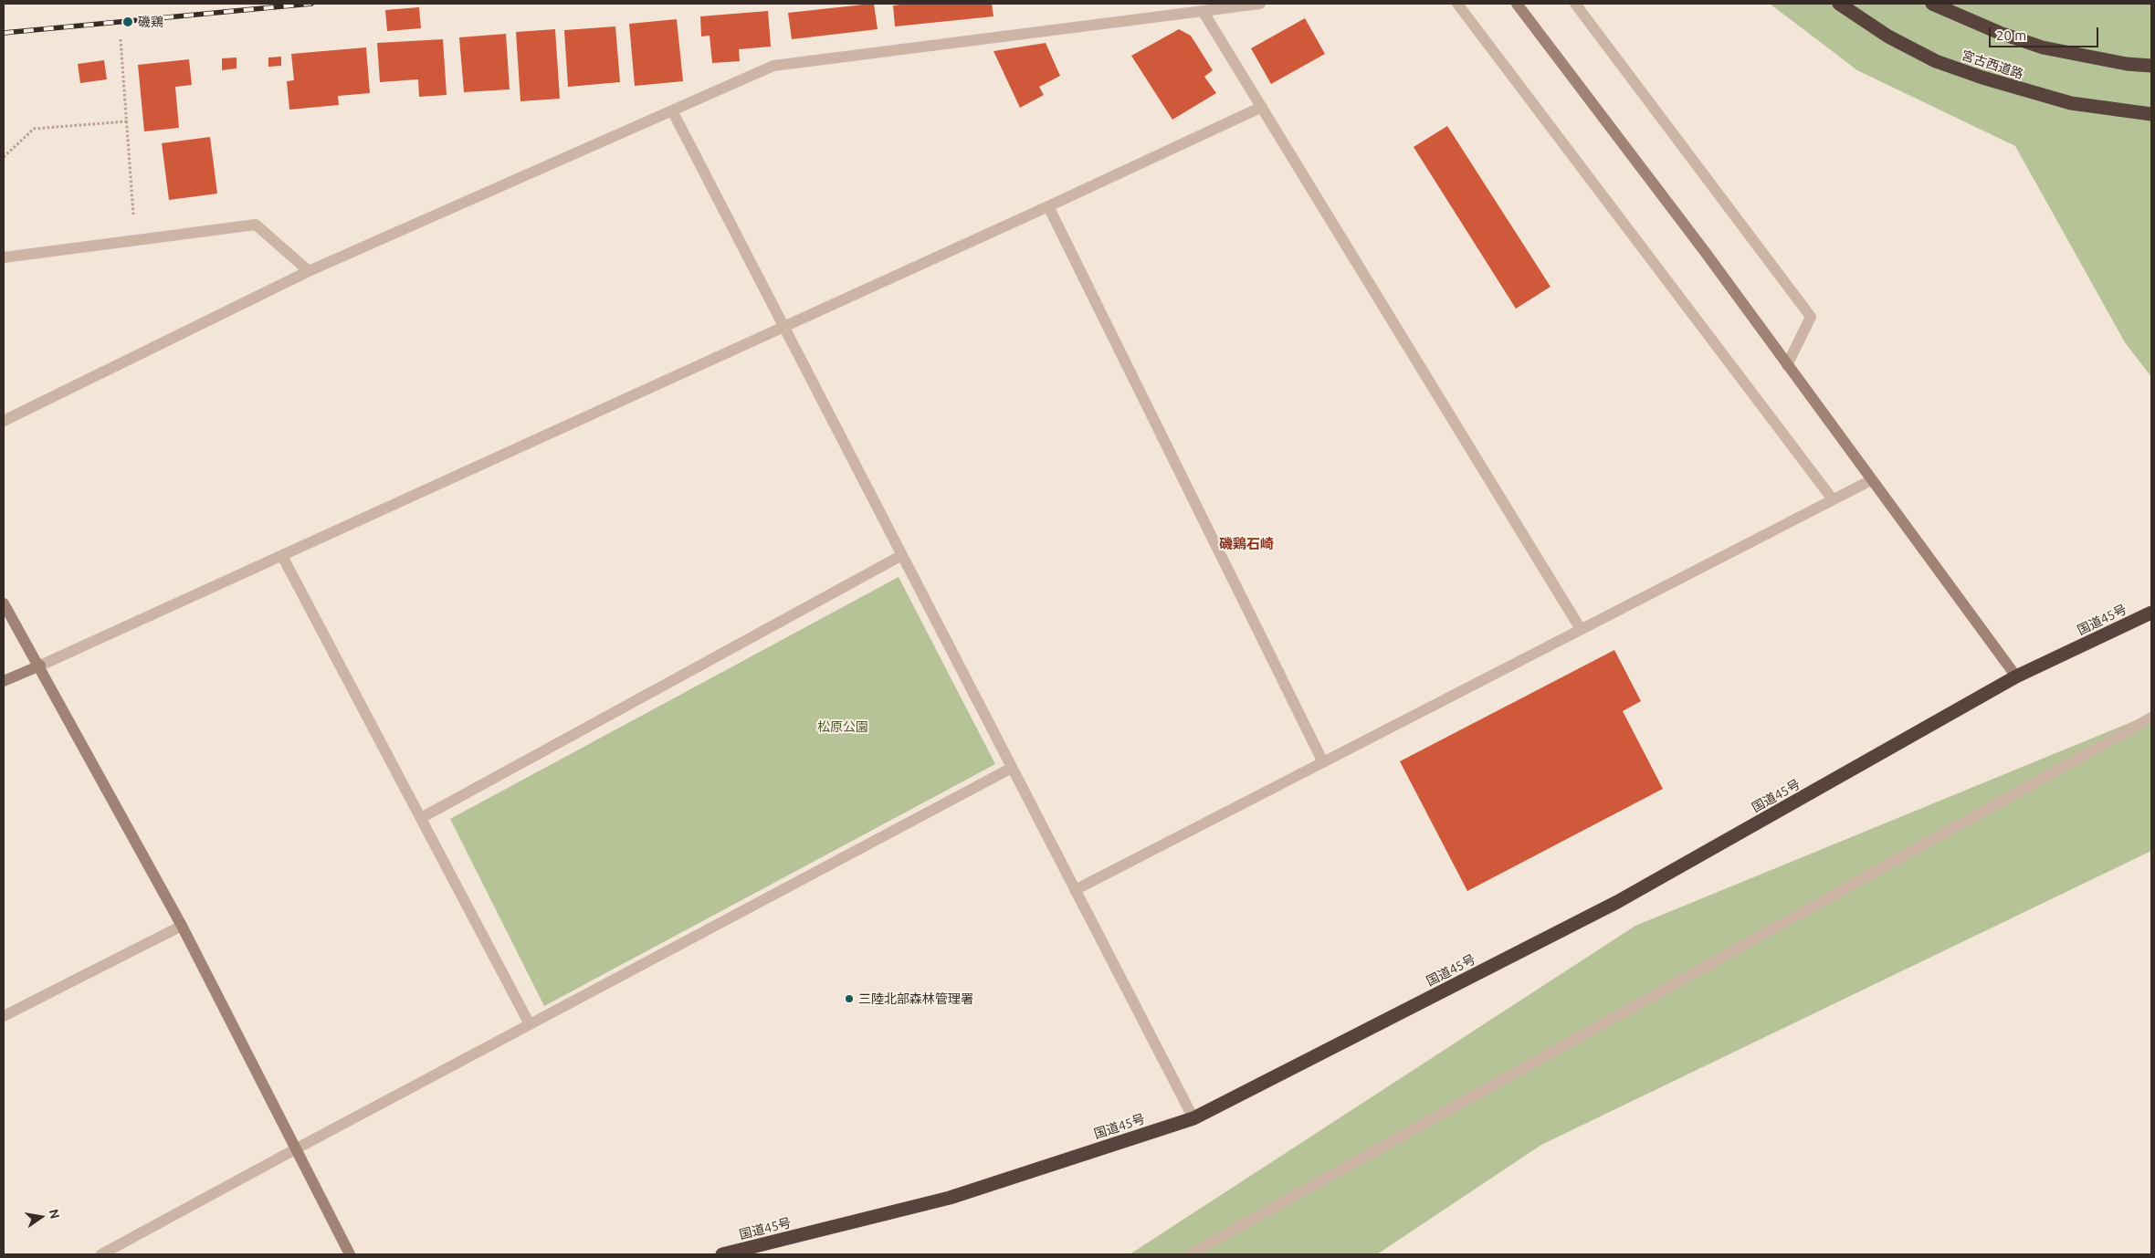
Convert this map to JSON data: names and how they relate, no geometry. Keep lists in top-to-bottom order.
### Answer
{
  "streets": {
    "highway": ["宮古西道路", "国道45号"]
  },
  "districts": ["磯鶏石崎"],
  "parks": ["松原公園"],
  "places": ["磯鶏", "三陸北部森林管理署"],
  "scale_bar": "20 m",
  "north": "right"
}
